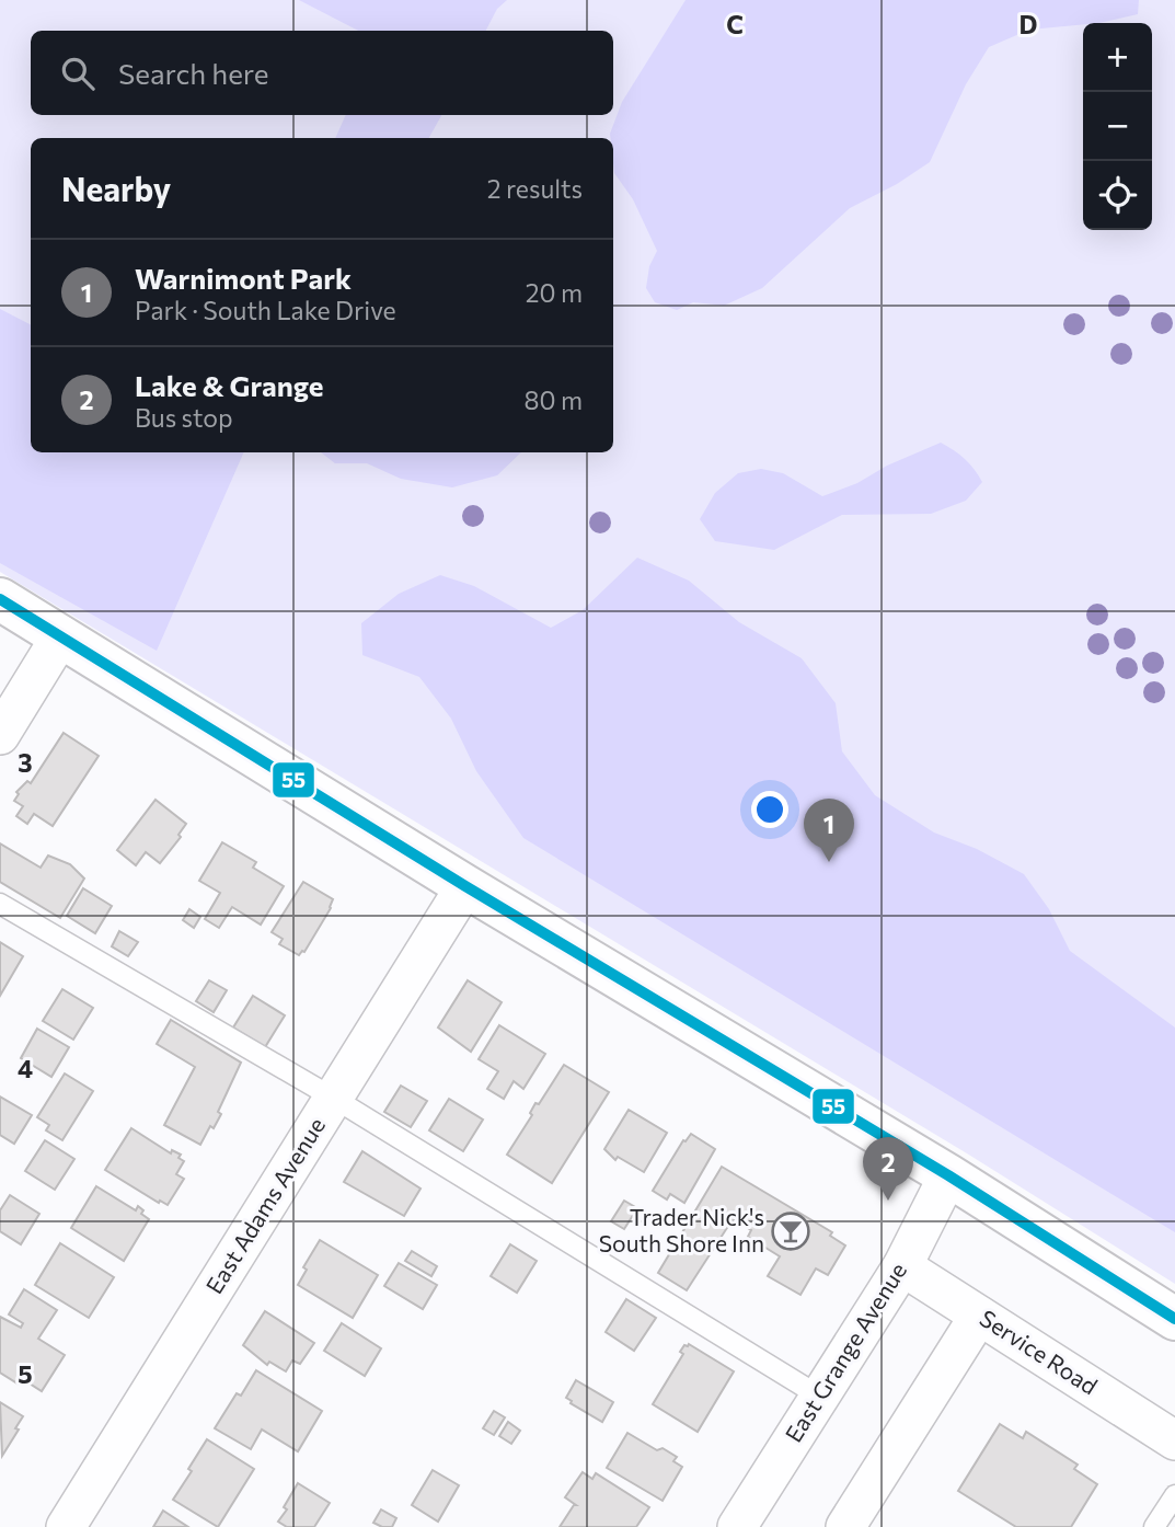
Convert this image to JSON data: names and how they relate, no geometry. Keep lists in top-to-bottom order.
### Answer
{
  "streets": {
    "street": ["East Adams Avenue", "East Grange Avenue", "Service Road"]
  },
  "crossings": [
    ["East Grange Avenue", "Service Road"]
  ],
  "places": {
    "bar": ["Trader Nick's South Shore Inn"]
  },
  "lines": ["transit line 55"],
  "page": {
    "map_buttons": ["+", "−"],
    "search": "Search here",
    "heading": ["Nearby", "2 results"],
    "list": [
      {
        "mark": "1",
        "name": "Warnimont Park",
        "note": "Park · South Lake Drive",
        "value": "20 m"
      },
      {
        "mark": "2",
        "name": "Lake & Grange",
        "note": "Bus stop",
        "value": "80 m"
      }
    ],
    "pins": ["1", "2"]
  },
  "grid": {
    "columns": ["C", "D"],
    "rows": ["3", "4", "5"]
  }
}
